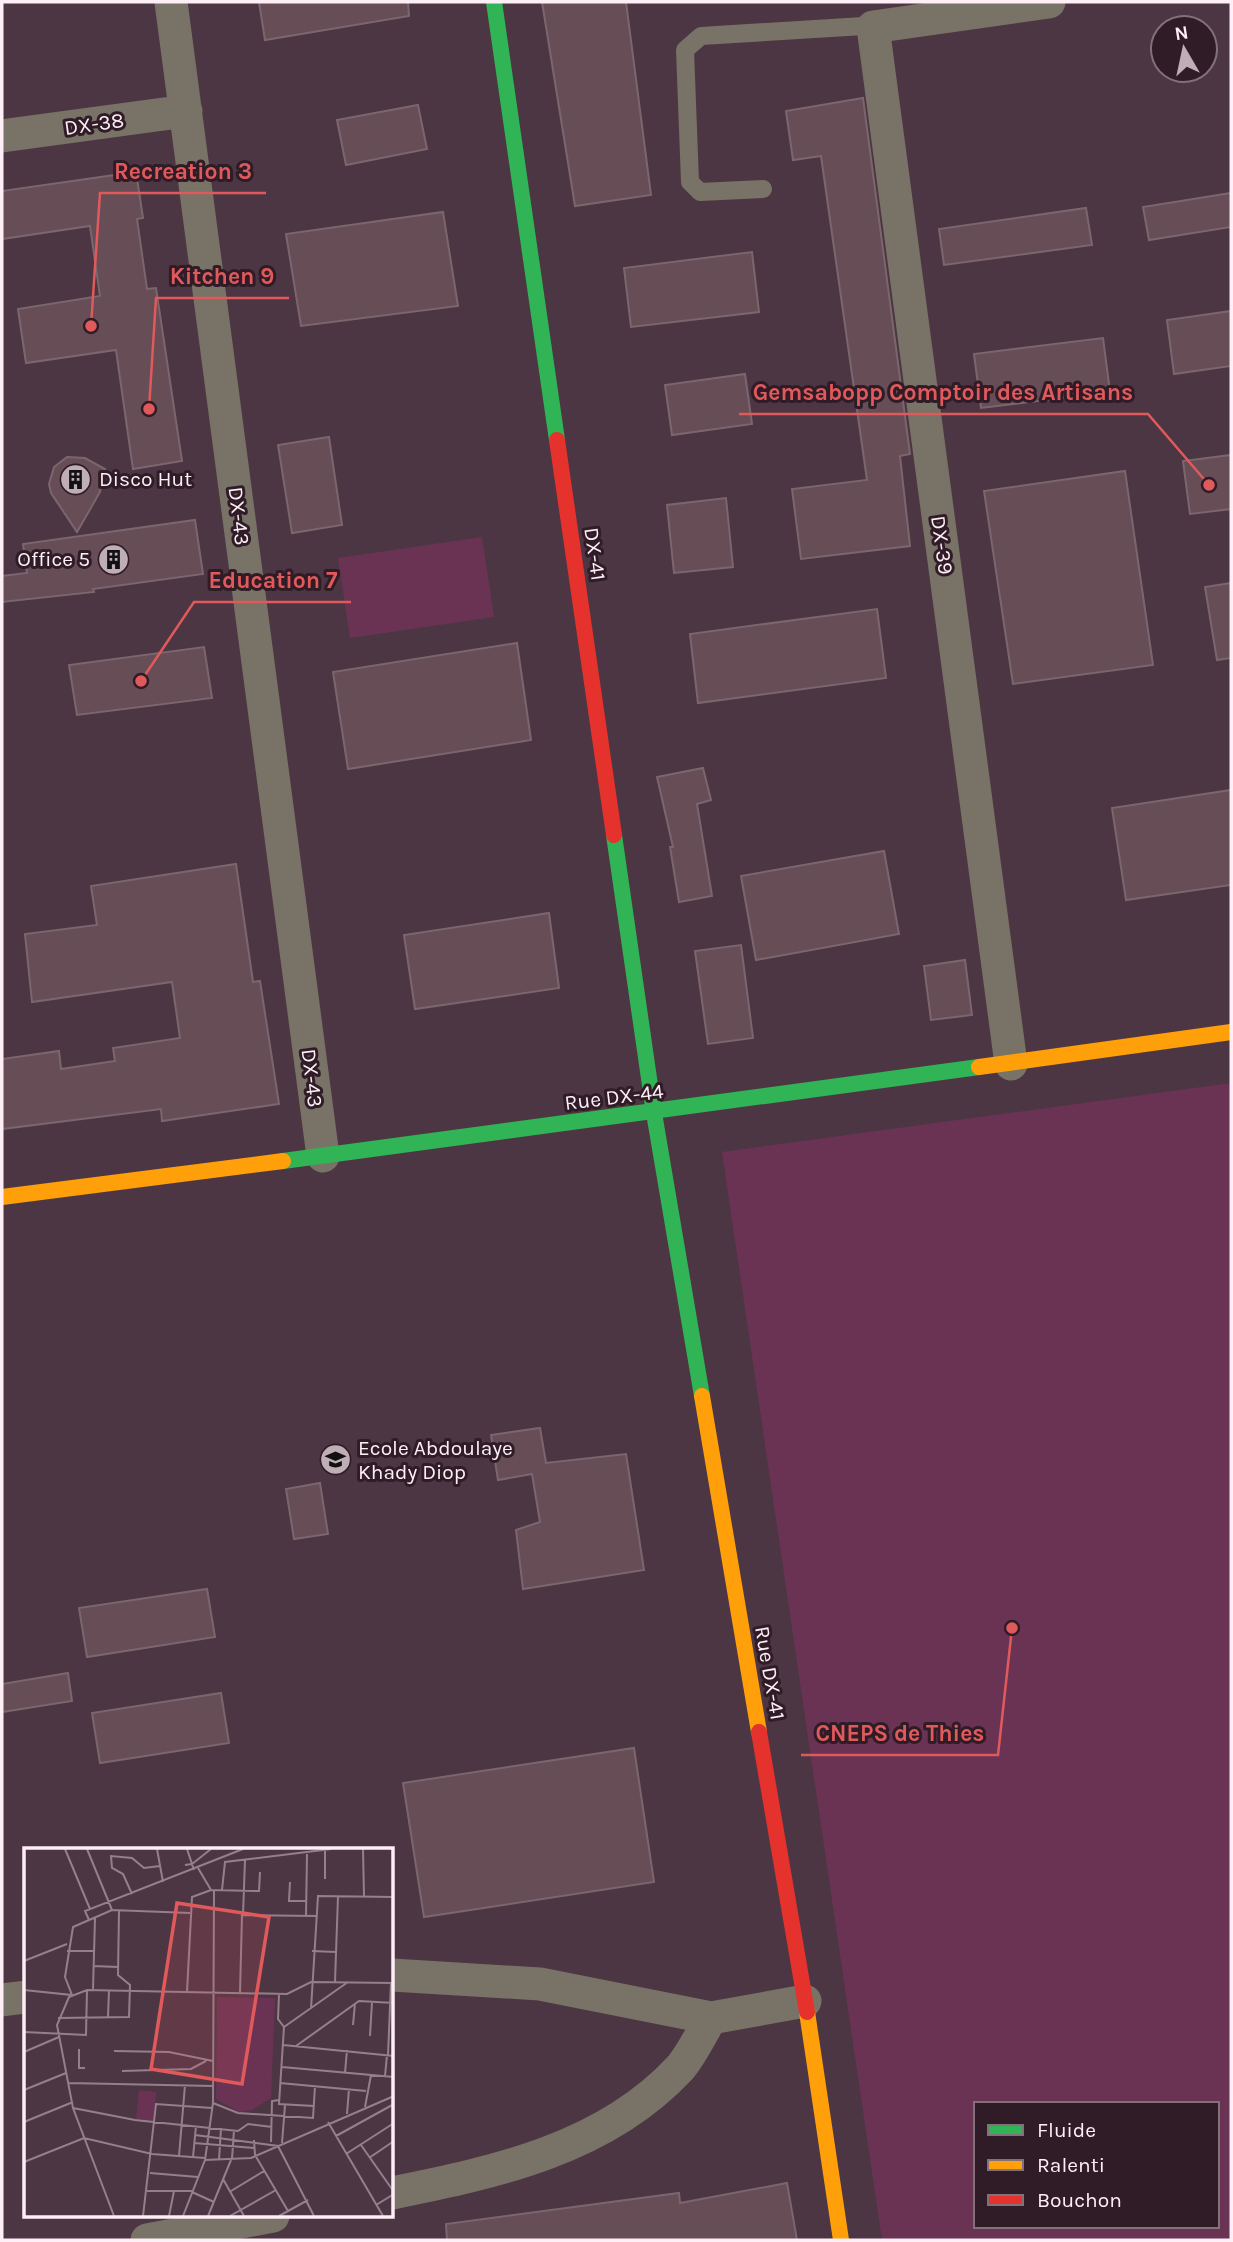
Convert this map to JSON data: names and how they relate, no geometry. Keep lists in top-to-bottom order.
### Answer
{
  "streets": {
    "street": [
      "DX-38",
      "DX-43",
      "DX-39",
      "DX-41",
      "Rue DX-44",
      "Rue DX-41"
    ]
  },
  "crossings": [
    ["DX-38", "DX-43"],
    ["DX-43", "Rue DX-44"],
    ["DX-39", "Rue DX-44"],
    ["DX-41", "Rue DX-44"],
    ["DX-41", "Rue DX-41"],
    ["Rue DX-44", "Rue DX-41"]
  ],
  "places": {
    "other": [
      "Recreation 3",
      "Kitchen 9",
      "Gemsabopp Comptoir des Artisans",
      "Education 7",
      "CNEPS de Thies"
    ],
    "building": ["Disco Hut", "Office 5"],
    "school or university": ["Ecole Abdoulaye Khady Diop"]
  },
  "legend": ["Fluide", "Ralenti", "Bouchon"],
  "north": "top"
}
